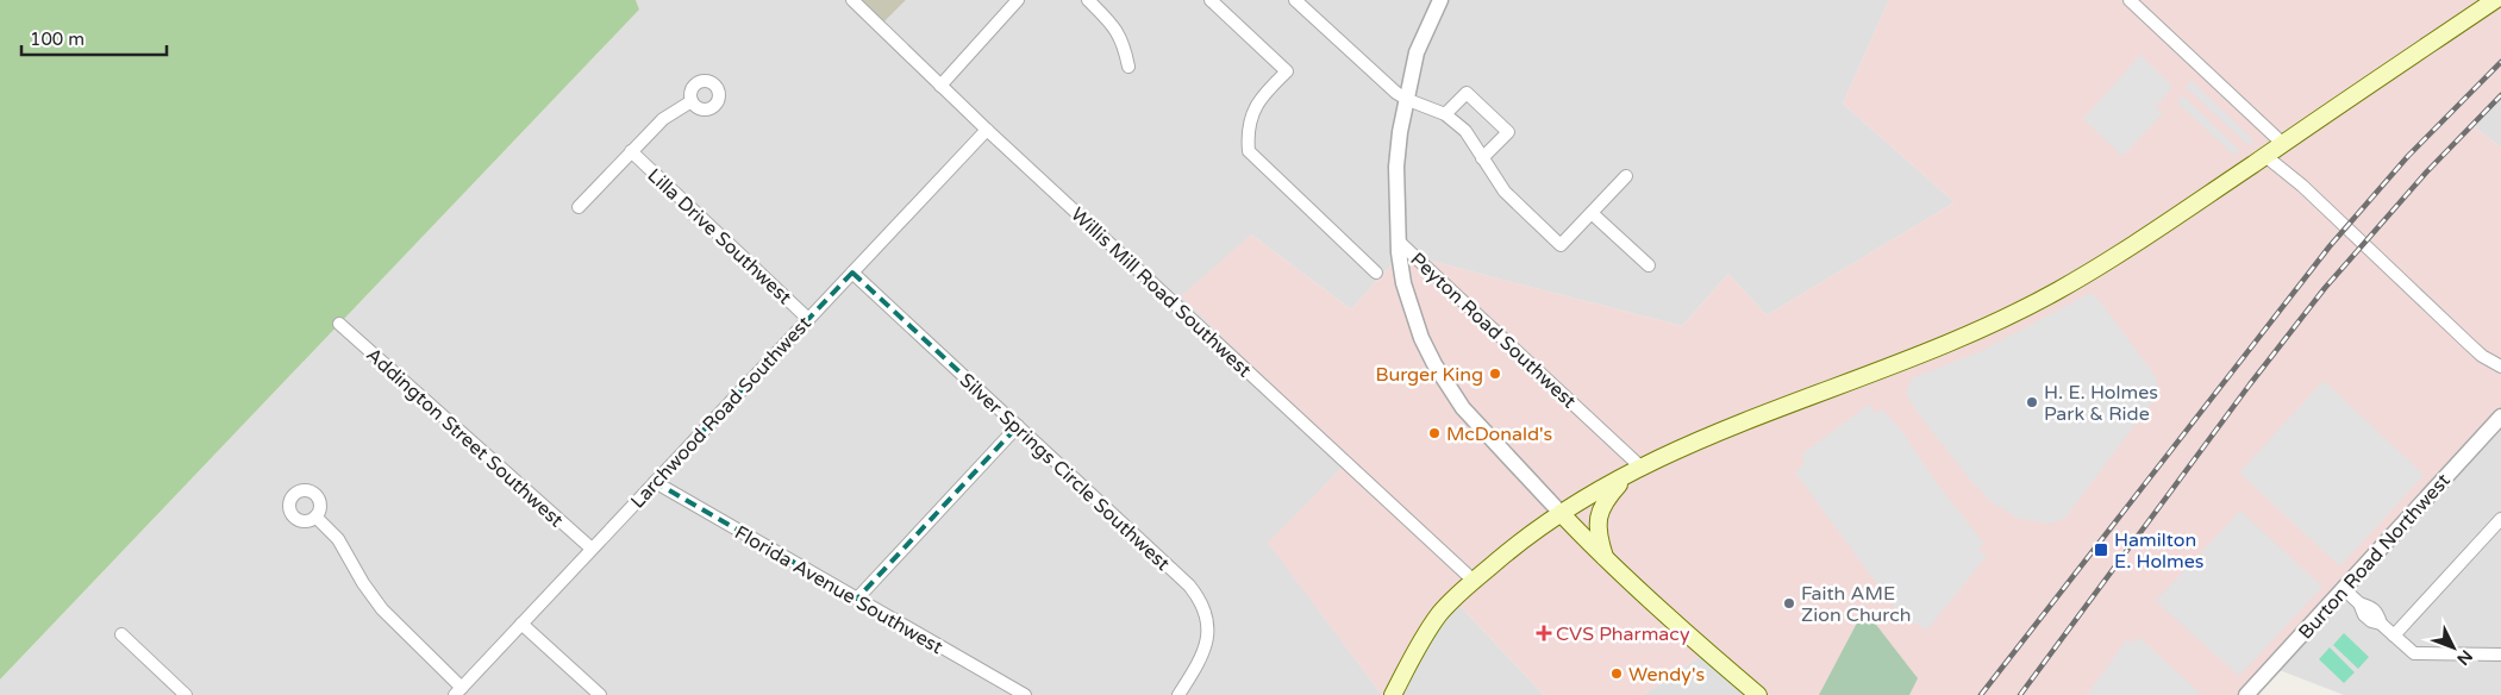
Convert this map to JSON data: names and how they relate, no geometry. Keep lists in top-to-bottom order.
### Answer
{
  "streets": {
    "street": [
      "Lilla Drive Southwest",
      "Willis Mill Road Southwest",
      "Peyton Road Southwest",
      "Larchwood Road Southwest",
      "Addington Street Southwest",
      "Silver Springs Circle Southwest",
      "Burton Road Northwest",
      "Florida Avenue Southwest"
    ]
  },
  "crossings": [
    ["Lilla Drive Southwest", "Larchwood Road Southwest"],
    ["Willis Mill Road Southwest", "Larchwood Road Southwest"],
    ["Larchwood Road Southwest", "Addington Street Southwest"],
    ["Larchwood Road Southwest", "Silver Springs Circle Southwest"],
    ["Larchwood Road Southwest", "Florida Avenue Southwest"]
  ],
  "places": {
    "other": [
      "Burger King",
      "H. E. Holmes Park & Ride",
      "McDonald's",
      "Faith AME Zion Church",
      "Wendy's"
    ],
    "transit": ["Hamilton E. Holmes"],
    "health": ["CVS Pharmacy"]
  },
  "scale_bar": "100 m",
  "north": "bottom right"
}
